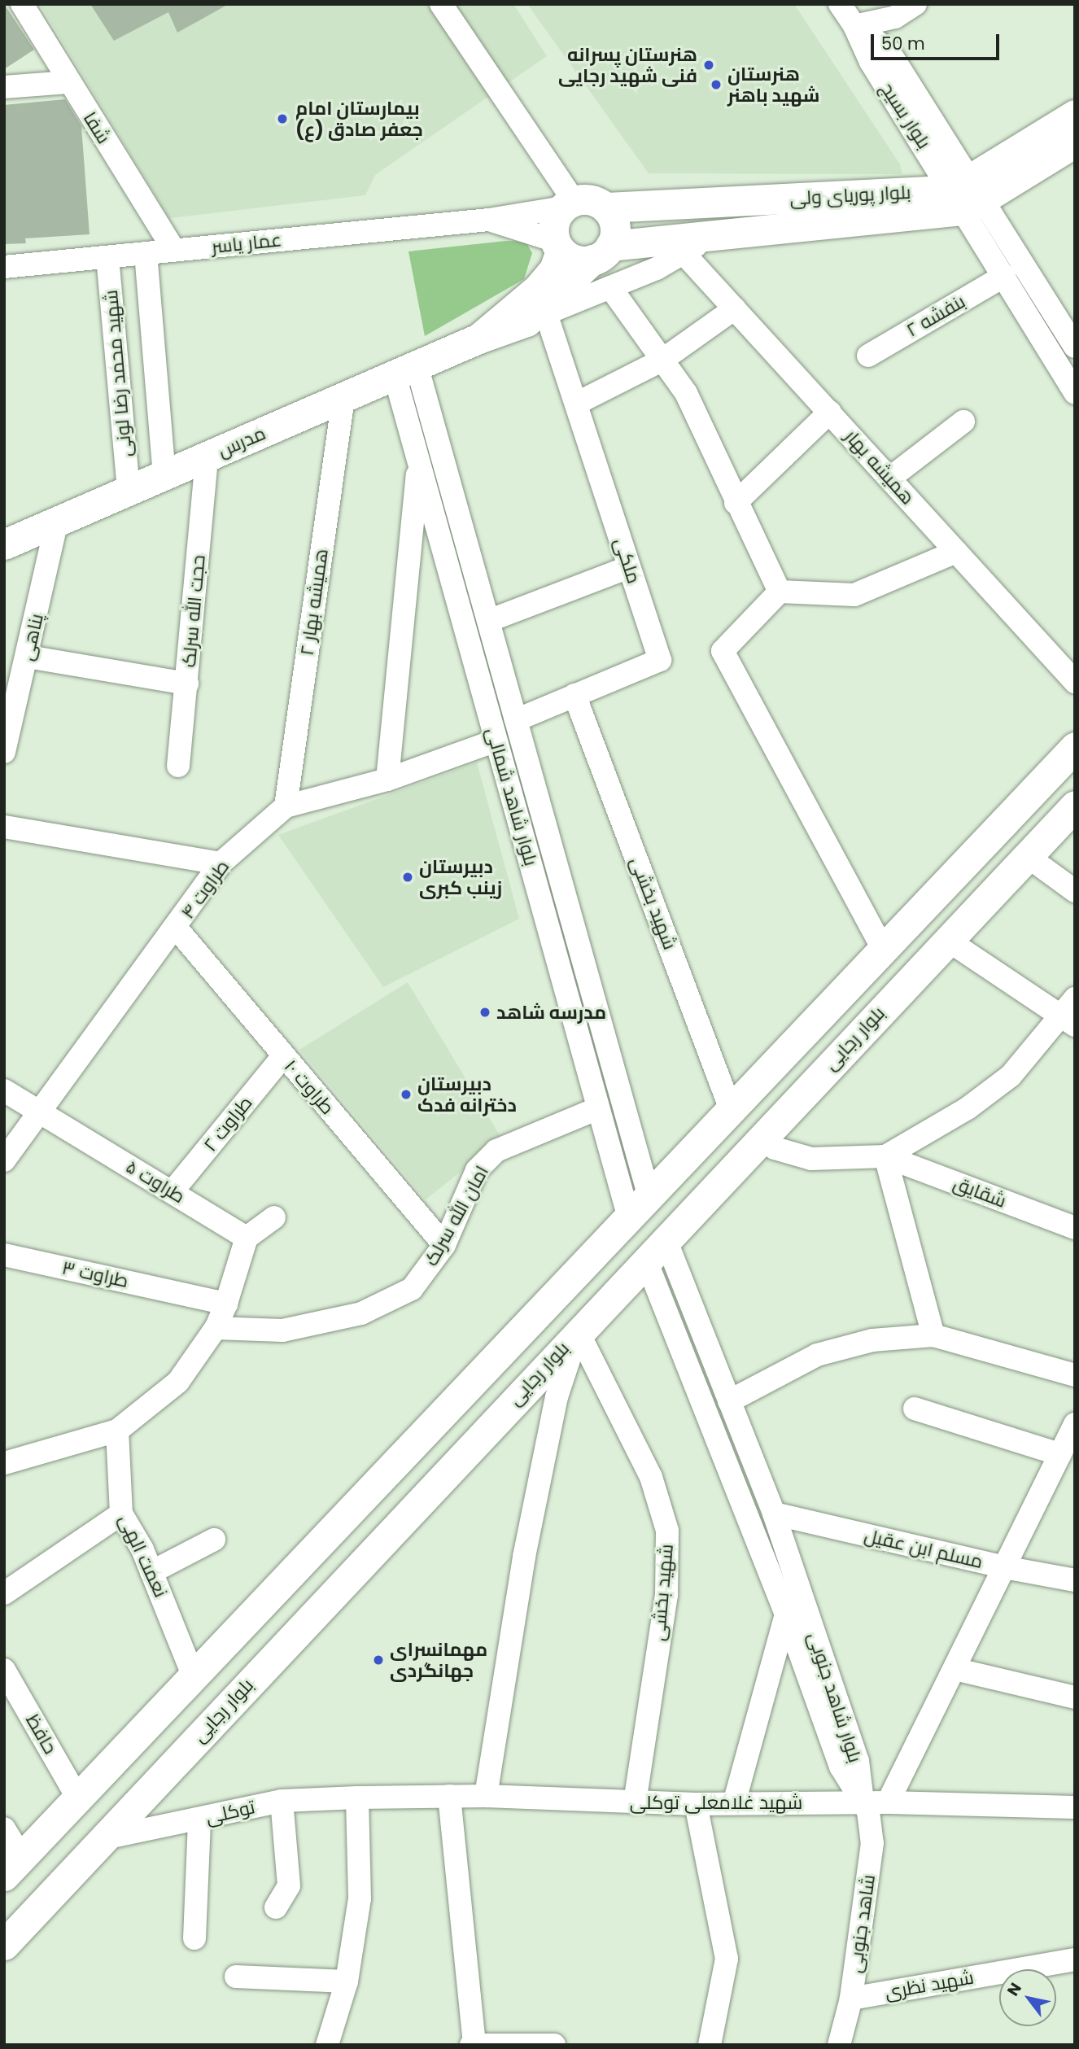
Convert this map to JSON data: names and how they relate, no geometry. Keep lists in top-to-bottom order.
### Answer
{
  "streets": {
    "main road": ["بلوار پوریای ولی", "مدرس", "بلوار رجایی"],
    "street": [
      "بلوار بسیج",
      "شفا",
      "عمار یاسر",
      "بنفشه ۲",
      "شهید محمد رضا لونی",
      "همیشه بهار",
      "ملکی",
      "همیشه بهار ۲",
      "حجت الله سرلک",
      "پناهی",
      "بلوار شاهد شمالی",
      "طراوت ۴",
      "شهید بخشی",
      "طراوت ۱۰",
      "طراوت ۲",
      "طراوت ۵",
      "شقایق",
      "امان الله سرلک",
      "طراوت ۳",
      "مسلم ابن عقیل",
      "نعمت الهی",
      "بلوار شاهد جنوبی",
      "حافظ",
      "شهید غلامعلی توکلی",
      "توکلی",
      "شاهد جنوبی",
      "شهید نظری"
    ]
  },
  "crossings": [
    ["بلوار بسیج", "بلوار پوریای ولی"],
    ["بلوار بسیج", "بنفشه ۲"],
    ["شفا", "عمار یاسر"],
    ["بلوار پوریای ولی", "عمار یاسر"],
    ["بلوار پوریای ولی", "مدرس"],
    ["عمار یاسر", "شهید محمد رضا لونی"],
    ["عمار یاسر", "مدرس"],
    ["شهید محمد رضا لونی", "مدرس"],
    ["مدرس", "ملکی"],
    ["مدرس", "همیشه بهار ۲"],
    ["مدرس", "حجت الله سرلک"],
    ["مدرس", "پناهی"],
    ["مدرس", "بلوار شاهد شمالی"],
    ["ملکی", "بلوار شاهد شمالی"],
    ["ملکی", "شهید بخشی"],
    ["همیشه بهار ۲", "طراوت ۴"],
    ["بلوار شاهد شمالی", "طراوت ۴"],
    ["بلوار شاهد شمالی", "امان الله سرلک"],
    ["طراوت ۴", "طراوت ۱۰"],
    ["طراوت ۴", "طراوت ۵"],
    ["شهید بخشی", "بلوار رجایی"],
    ["شهید بخشی", "شهید غلامعلی توکلی"],
    ["بلوار رجایی", "بلوار شاهد جنوبی"],
    ["بلوار رجایی", "توکلی"],
    ["طراوت ۱۰", "طراوت ۲"],
    ["طراوت ۱۰", "امان الله سرلک"],
    ["طراوت ۲", "طراوت ۵"],
    ["مسلم ابن عقیل", "بلوار شاهد جنوبی"],
    ["بلوار شاهد جنوبی", "شهید غلامعلی توکلی"],
    ["بلوار شاهد جنوبی", "شاهد جنوبی"],
    ["شهید غلامعلی توکلی", "توکلی"],
    ["شهید غلامعلی توکلی", "شاهد جنوبی"],
    ["شاهد جنوبی", "شهید نظری"]
  ],
  "places": [
    "هنرستان پسرانه فنی شهید رجایی",
    "هنرستان شهید باهنر",
    "بیمارستان امام جعفر صادق (ع)",
    "دبیرستان زینب کبری",
    "مدرسه شاهد",
    "دبیرستان دخترانه فدک",
    "مهمانسرای جهانگردی"
  ],
  "scale_bar": "50 m",
  "north": "top left"
}
